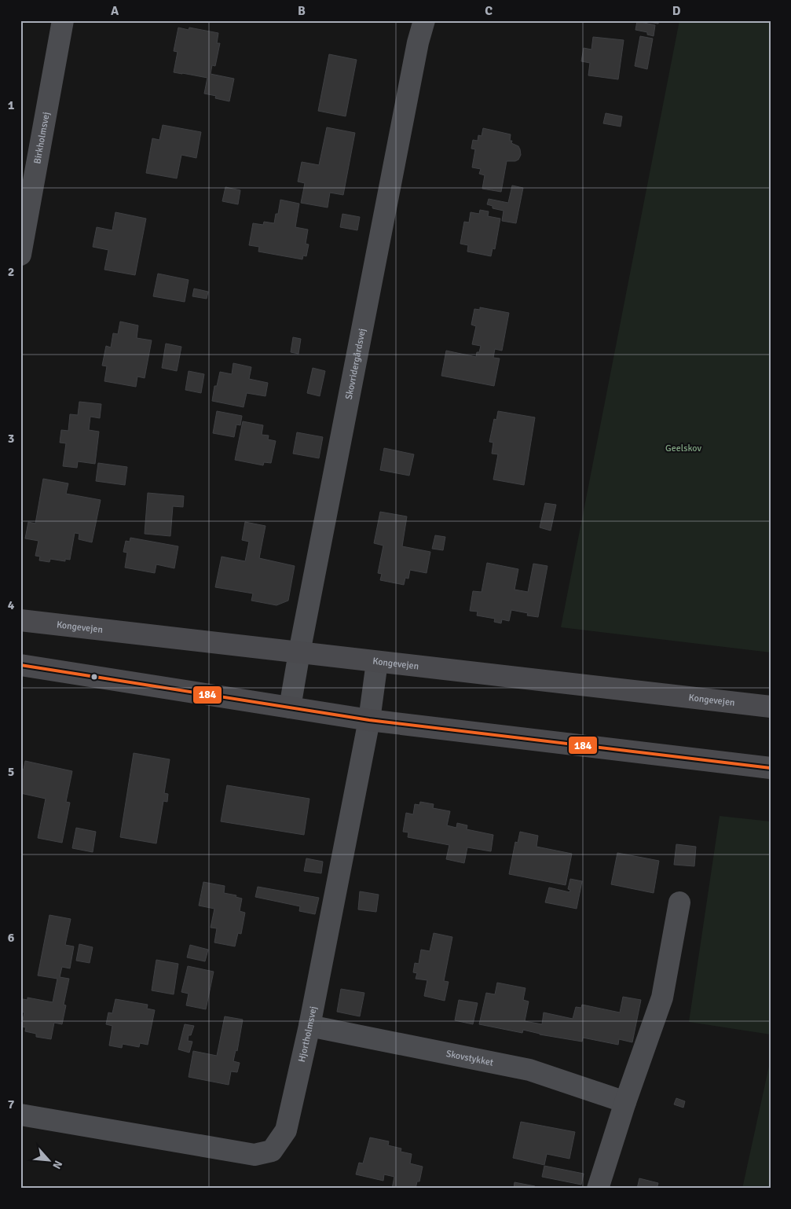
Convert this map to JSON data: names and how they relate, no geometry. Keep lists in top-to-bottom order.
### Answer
{
  "streets": {
    "main road": ["Kongevejen"],
    "street": [
      "Birkholmsvej",
      "Skovridergårdsvej",
      "Hjortholmsvej",
      "Skovstykket"
    ]
  },
  "crossings": [
    ["Skovridergårdsvej", "Kongevejen"],
    ["Kongevejen", "Hjortholmsvej"],
    ["Hjortholmsvej", "Skovstykket"]
  ],
  "parks": ["Geelskov"],
  "lines": ["transit line 184"],
  "north": "bottom right",
  "grid": {
    "columns": [
      "A",
      "B",
      "C",
      "D"
    ],
    "rows": [
      "1",
      "2",
      "3",
      "4",
      "5",
      "6",
      "7"
    ]
  }
}
